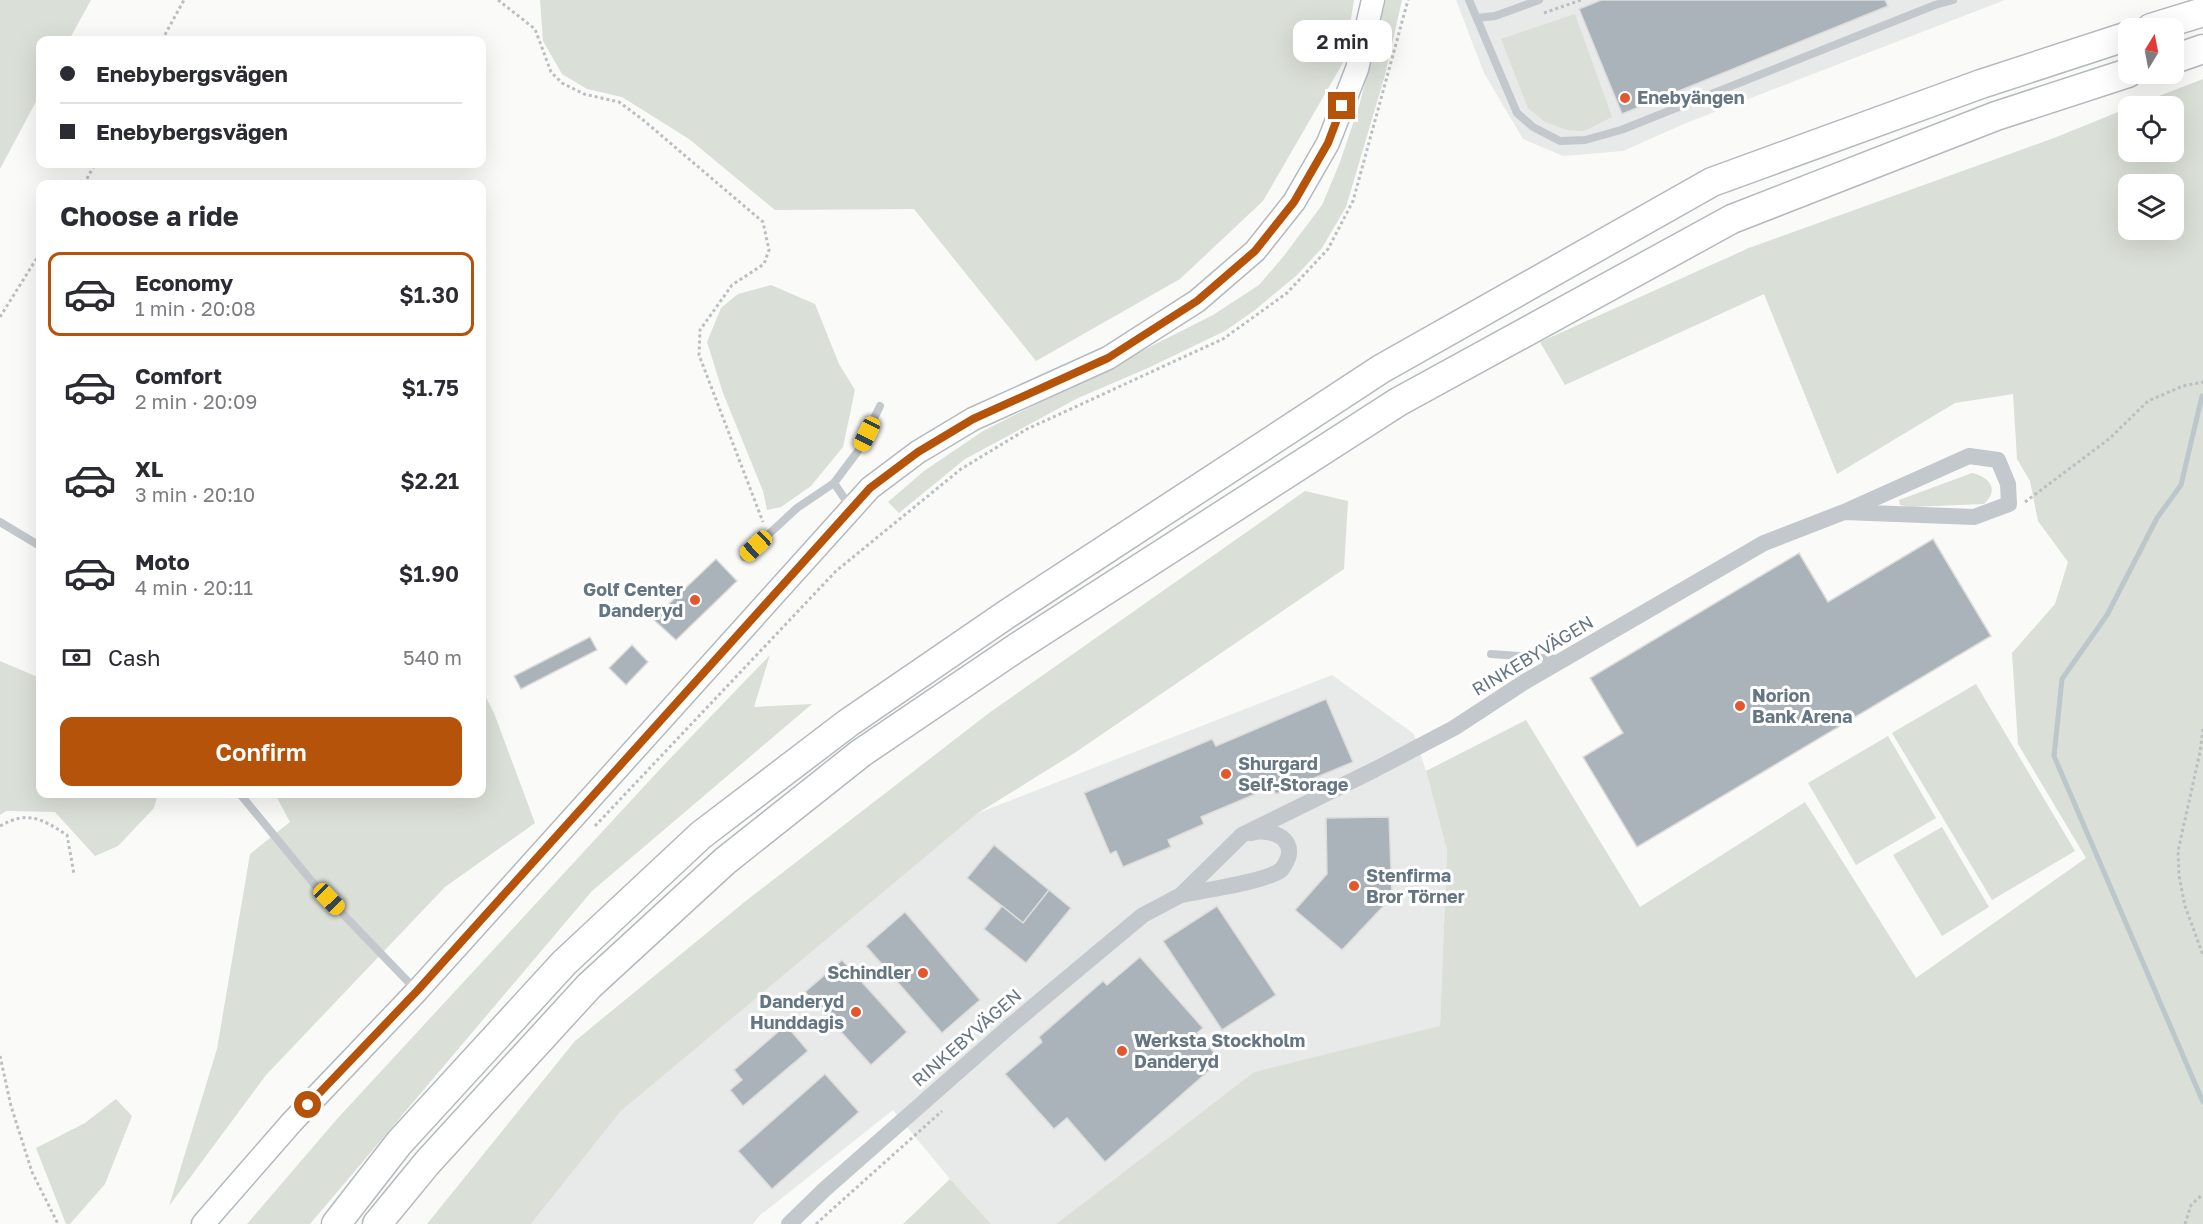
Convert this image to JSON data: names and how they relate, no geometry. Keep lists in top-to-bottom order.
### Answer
{
  "streets": {
    "street": ["RINKEBYVÄGEN"]
  },
  "places": [
    "Enebyängen",
    "Golf Center Danderyd",
    "Norion Bank Arena",
    "Shurgard Self-Storage",
    "Stenfirma Bror Törner",
    "Schindler",
    "Danderyd Hunddagis",
    "Werksta Stockholm Danderyd"
  ],
  "north": "top",
  "page": {
    "bubble": "2 min",
    "banner": ["Enebybergsvägen", "Enebybergsvägen"],
    "heading": "Choose a ride",
    "list": [
      {
        "name": "Economy",
        "note": "1 min · 20:08",
        "value": "$1.30"
      },
      {
        "name": "Comfort",
        "note": "2 min · 20:09",
        "value": "$1.75"
      },
      {
        "name": "XL",
        "note": "3 min · 20:10",
        "value": "$2.21"
      },
      {
        "name": "Moto",
        "note": "4 min · 20:11",
        "value": "$1.90"
      }
    ],
    "pay": ["Cash", "540 m"],
    "buttons": "Confirm"
  }
}
